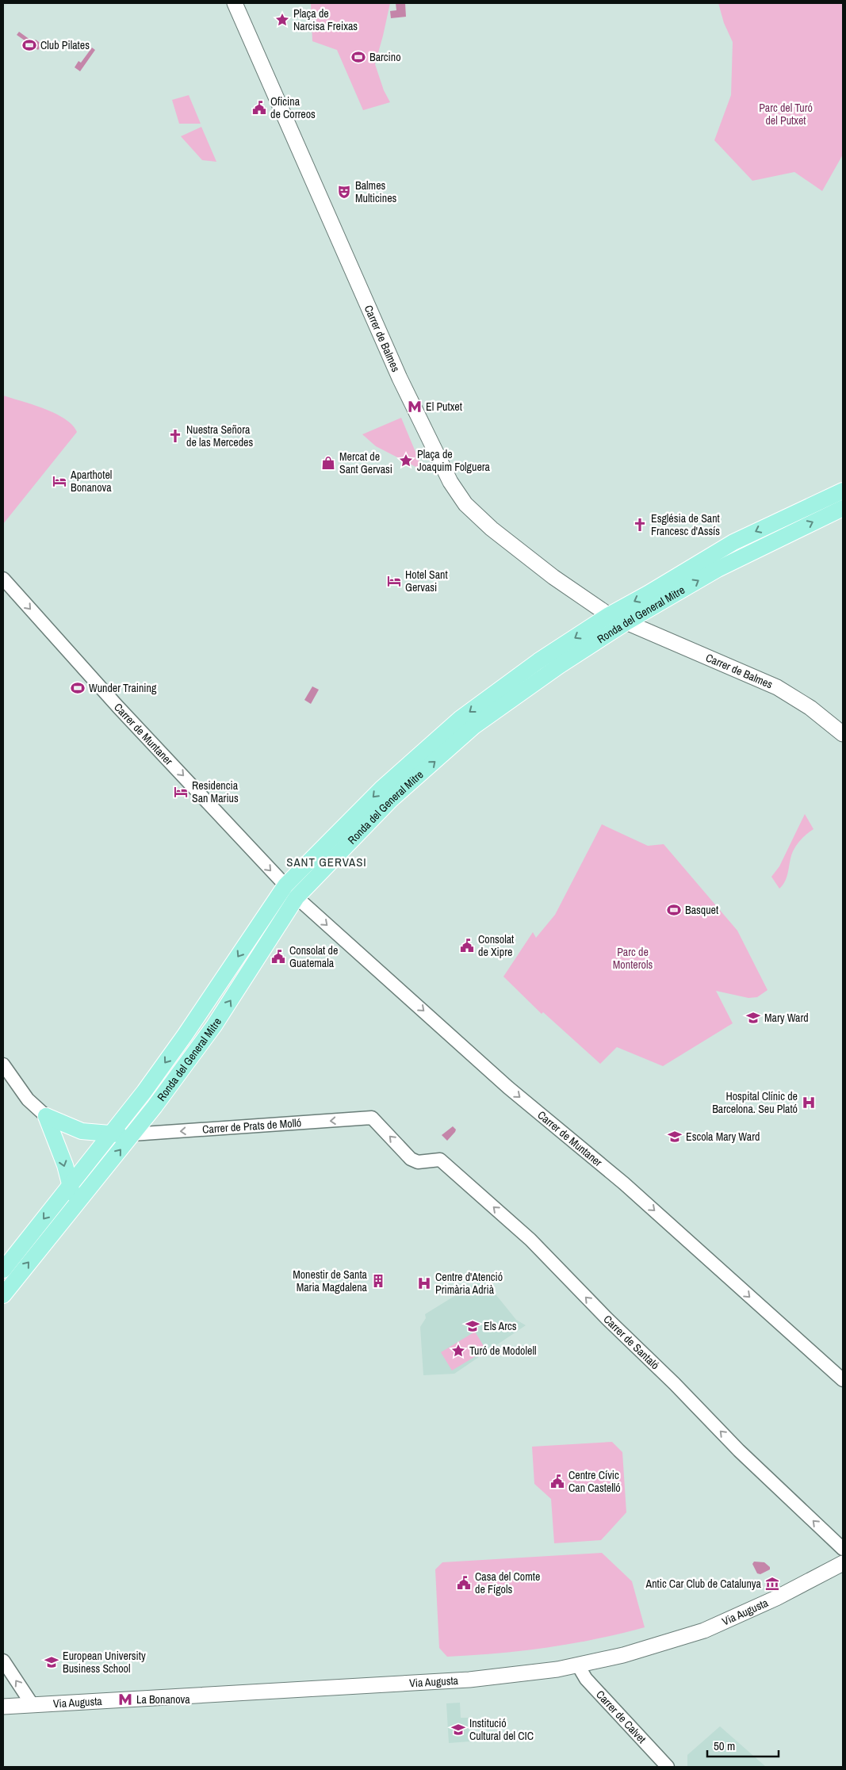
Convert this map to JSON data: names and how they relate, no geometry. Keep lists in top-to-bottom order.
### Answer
{
  "streets": {
    "main road": ["Carrer de Balmes", "Ronda del General Mitre", "Via Augusta"],
    "street": [
      "Carrer de Muntaner",
      "Carrer de Prats de Molló",
      "Carrer de Santaló",
      "Carrer de Calvet"
    ]
  },
  "crossings": [
    ["Carrer de Balmes", "Ronda del General Mitre"],
    ["Ronda del General Mitre", "Carrer de Muntaner"],
    ["Ronda del General Mitre", "Carrer de Prats de Molló"],
    ["Carrer de Prats de Molló", "Carrer de Santaló"],
    ["Via Augusta", "Carrer de Calvet"]
  ],
  "one_way": ["Carrer de Muntaner", "Carrer de Prats de Molló", "Carrer de Santaló"],
  "districts": ["SANT GERVASI"],
  "parks": ["Parc del Turó del Putxet", "Parc de Monterols"],
  "places": {
    "place": ["Plaça de Narcisa Freixas", "Plaça de Joaquim Folguera", "Turó de Modolell"],
    "sports": [
      "Club Pilates",
      "Barcino",
      "Wunder Training",
      "Basquet"
    ],
    "public building": [
      "Oficina de Correos",
      "Consolat de Xipre",
      "Consolat de Guatemala",
      "Centre Cívic Can Castelló",
      "Casa del Comte de Fígols"
    ],
    "theatre": ["Balmes Multicines"],
    "metro station": ["El Putxet", "La Bonanova"],
    "church": ["Nuestra Señora de las Mercedes", "Església de Sant Francesc d'Assís"],
    "shop": ["Mercat de Sant Gervasi"],
    "hotel": ["Aparthotel Bonanova", "Hotel Sant Gervasi", "Residencia San Marius"],
    "school or university": [
      "Mary Ward",
      "Escola Mary Ward",
      "Els Arcs",
      "European University Business School",
      "Institució Cultural del CIC"
    ],
    "hospital": ["Hospital Clínic de Barcelona. Seu Plató", "Centre d'Atenció Primària Adrià"],
    "building": ["Monestir de Santa Maria Magdalena"],
    "museum": ["Antic Car Club de Catalunya"]
  },
  "scale_bar": "50 m"
}
